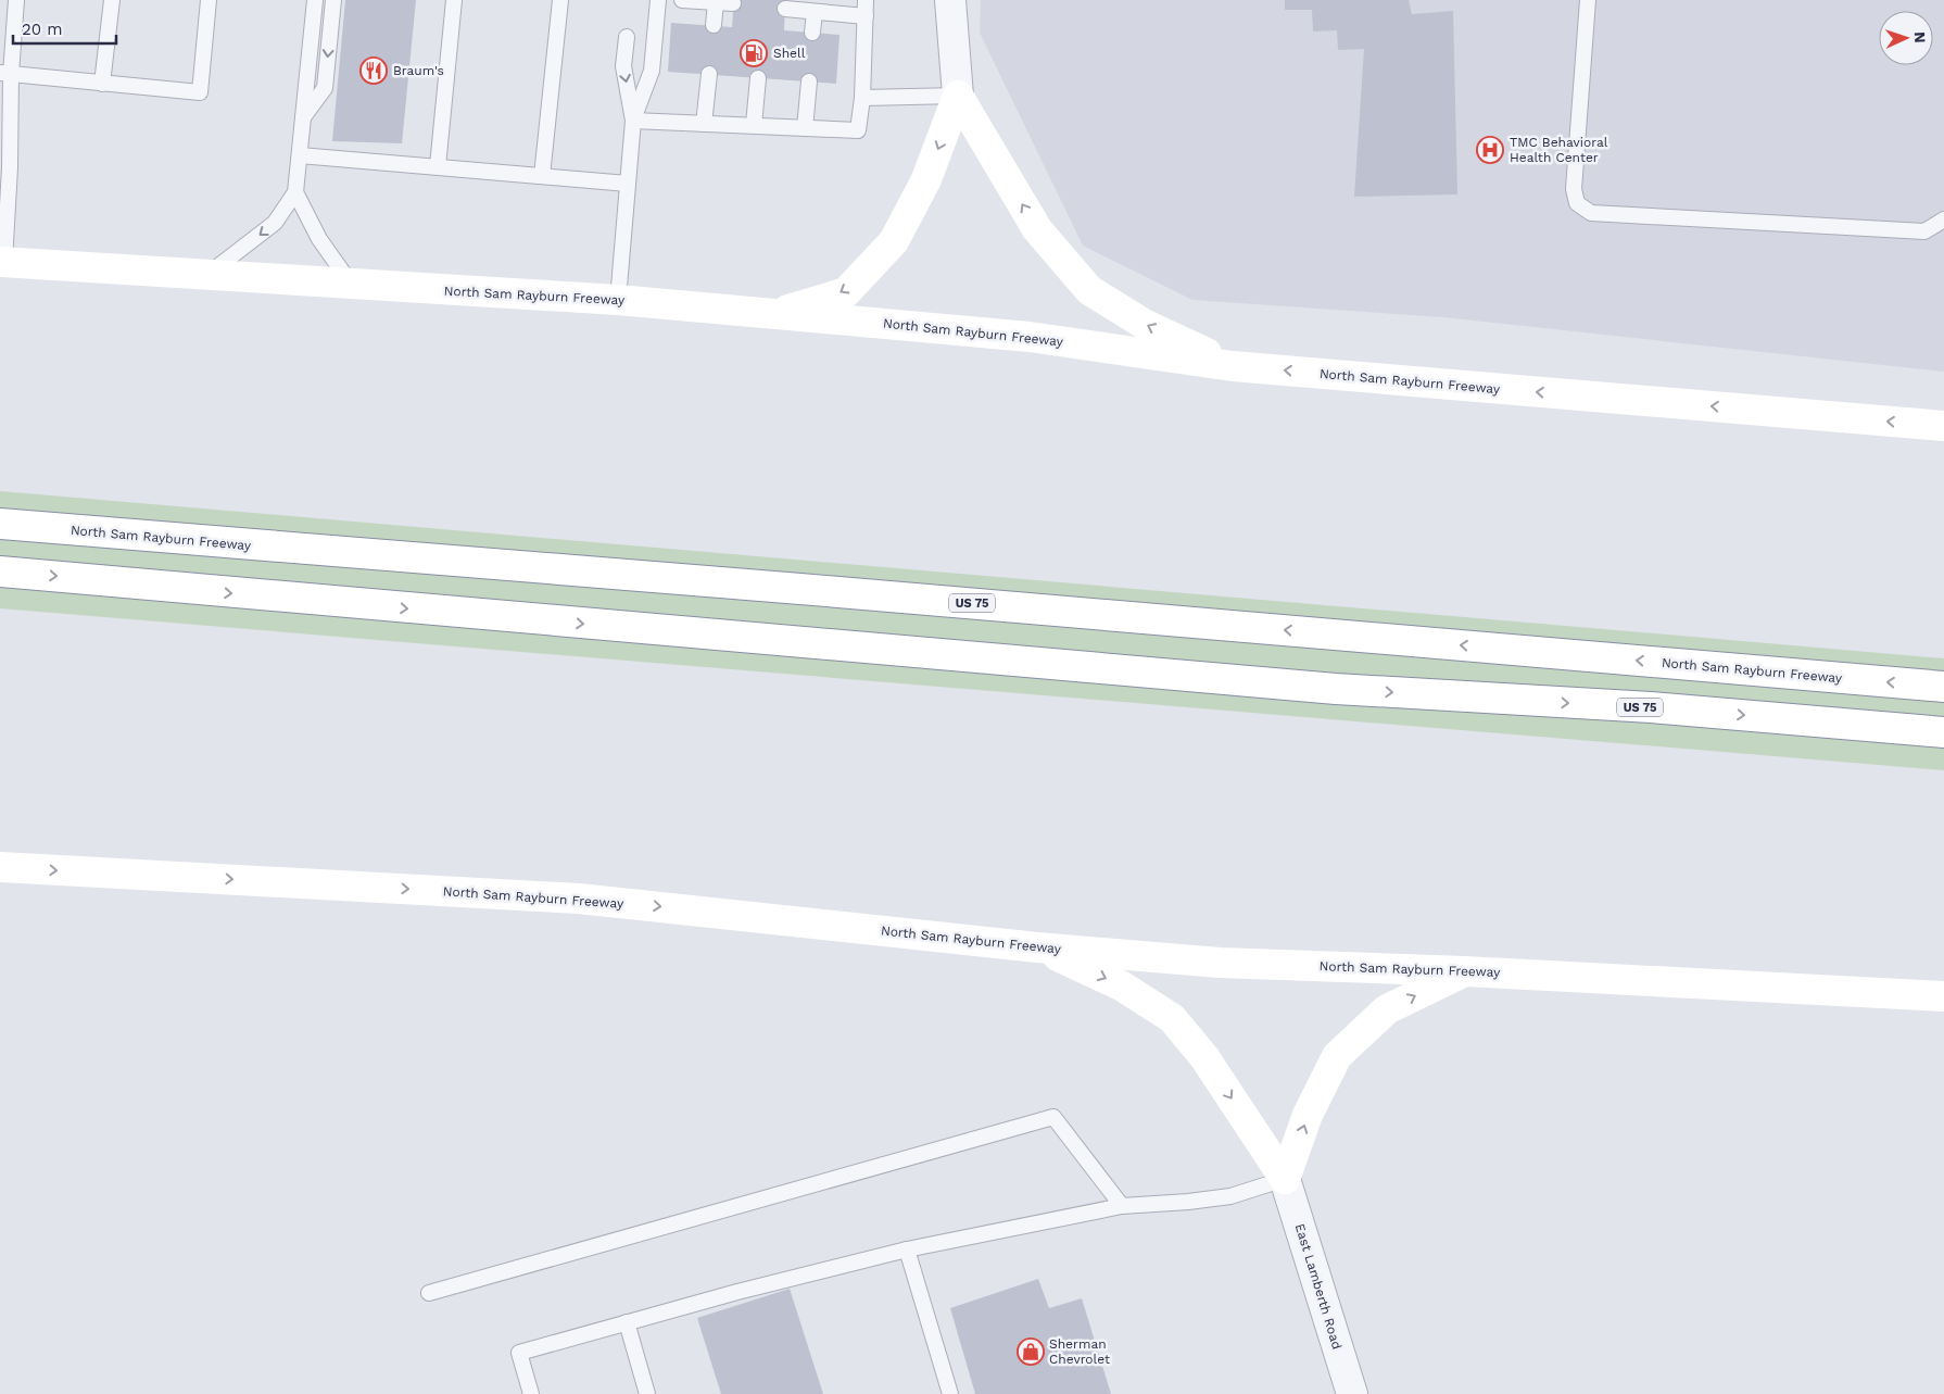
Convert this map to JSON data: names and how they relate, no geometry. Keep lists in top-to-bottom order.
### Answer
{
  "streets": {
    "main road": ["North Sam Rayburn Freeway", "US 75"],
    "street": ["East Lamberth Road"]
  },
  "places": {
    "fuel station": ["Shell"],
    "restaurant": ["Braum's"],
    "hospital": ["TMC Behavioral Health Center"],
    "shop": ["Sherman Chevrolet"]
  },
  "scale_bar": "20 m",
  "north": "right"
}
